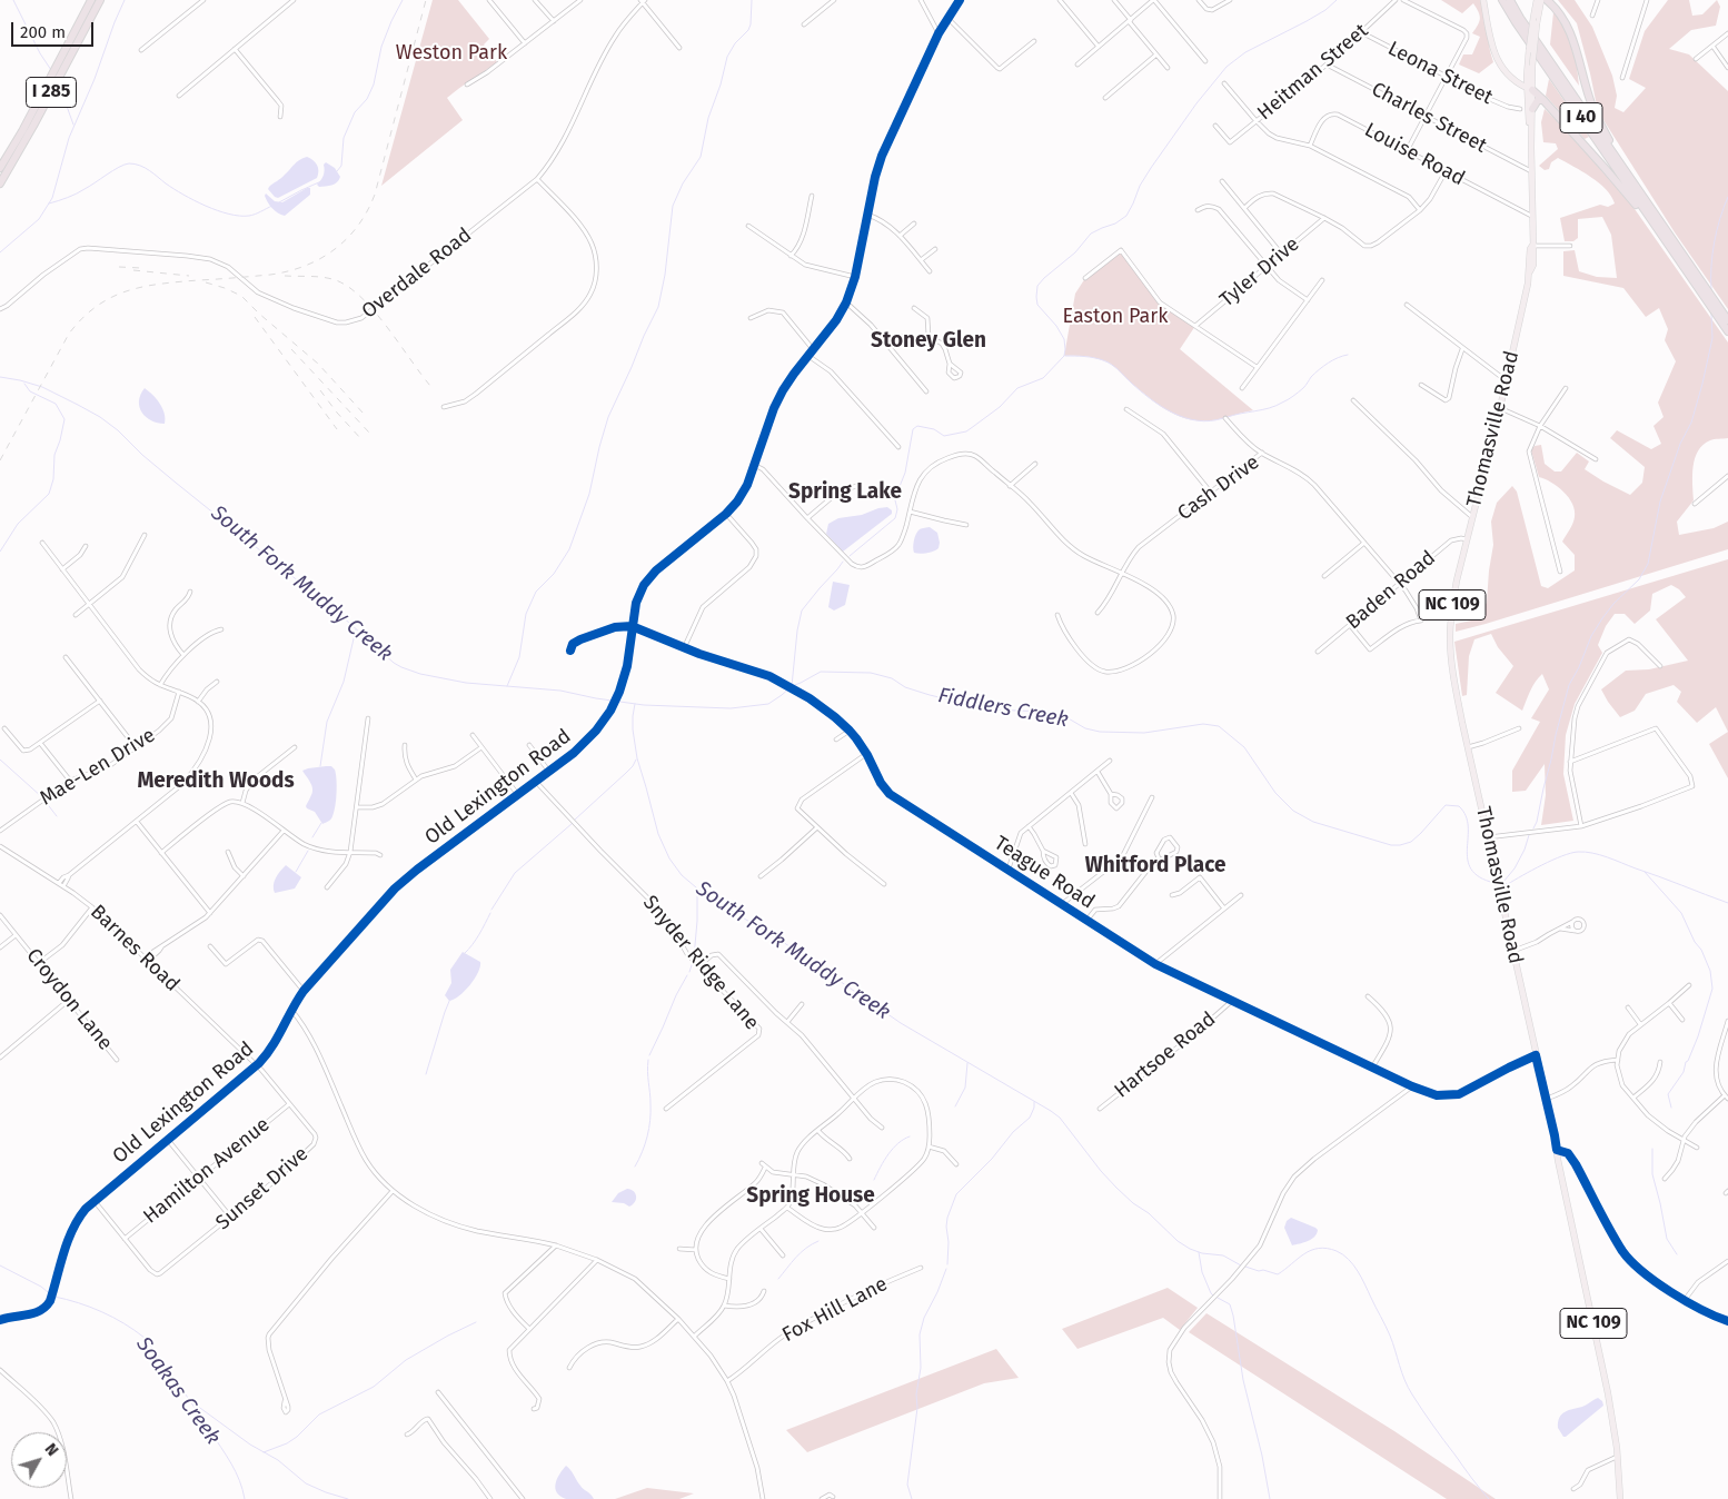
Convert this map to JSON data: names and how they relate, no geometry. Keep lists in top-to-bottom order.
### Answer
{
  "streets": {
    "highway": ["I 285", "I 40"],
    "main road": ["Thomasville Road", "NC 109"],
    "street": [
      "Heitman Street",
      "Leona Street",
      "Charles Street",
      "Louise Road",
      "Tyler Drive",
      "Overdale Road",
      "Cash Drive",
      "Baden Road",
      "Mae-Len Drive",
      "Old Lexington Road",
      "Teague Road",
      "Barnes Road",
      "Snyder Ridge Lane",
      "Croydon Lane",
      "Hartsoe Road",
      "Hamilton Avenue",
      "Sunset Drive",
      "Fox Hill Lane"
    ]
  },
  "crossings": [
    ["Heitman Street", "Leona Street"],
    ["Heitman Street", "Charles Street"],
    ["Charles Street", "Thomasville Road"],
    ["Louise Road", "Thomasville Road"],
    ["Thomasville Road", "Baden Road"],
    ["Thomasville Road", "Teague Road"],
    ["Cash Drive", "Baden Road"],
    ["Old Lexington Road", "Teague Road"],
    ["Old Lexington Road", "Barnes Road"],
    ["Old Lexington Road", "Snyder Ridge Lane"],
    ["Old Lexington Road", "Sunset Drive"],
    ["Teague Road", "Hartsoe Road"],
    ["Barnes Road", "Sunset Drive"],
    ["Hamilton Avenue", "Sunset Drive"]
  ],
  "districts": [
    "Stoney Glen",
    "Spring Lake",
    "Meredith Woods",
    "Whitford Place",
    "Spring House"
  ],
  "water": ["South Fork Muddy Creek", "Fiddlers Creek", "Soakas Creek"],
  "parks": ["Weston Park", "Easton Park"],
  "scale_bar": "200 m",
  "north": "top right"
}
